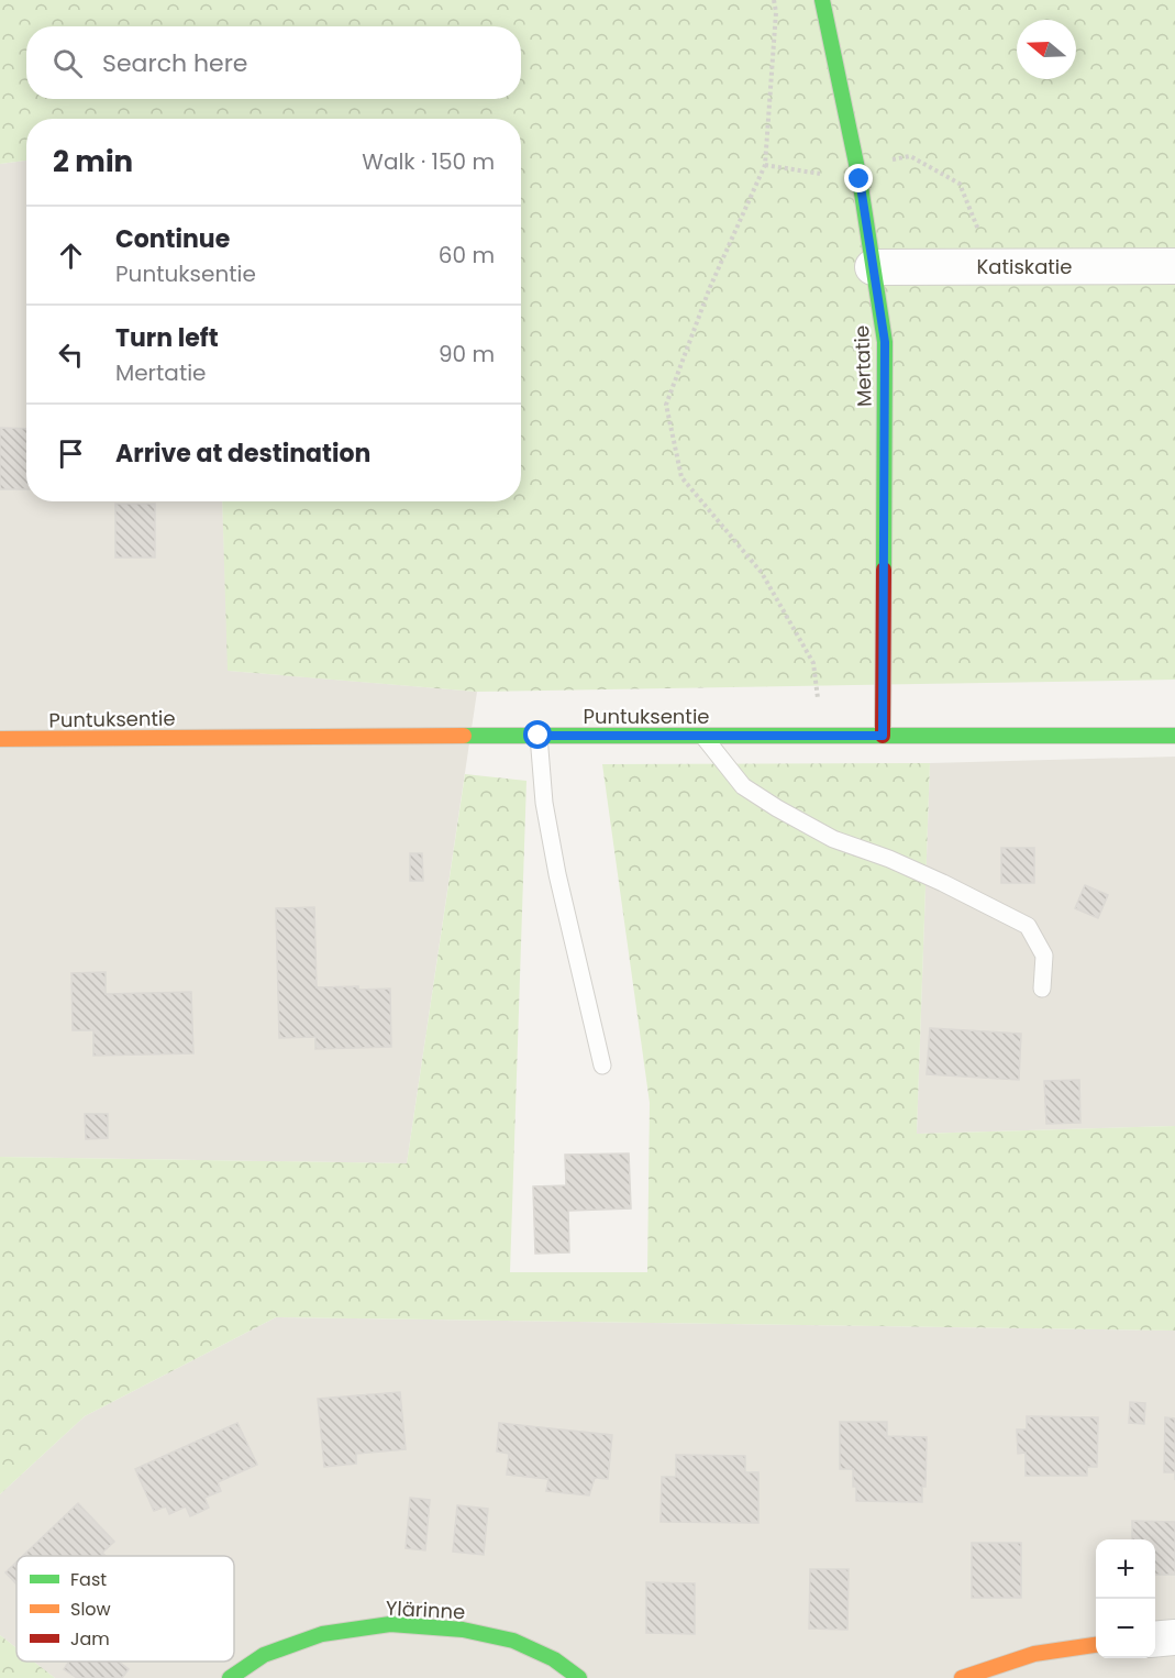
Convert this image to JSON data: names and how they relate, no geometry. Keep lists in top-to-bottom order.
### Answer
{
  "streets": {
    "street": [
      "Katiskatie",
      "Mertatie",
      "Puntuksentie",
      "Ylärinne"
    ]
  },
  "crossings": [
    ["Katiskatie", "Mertatie"],
    ["Mertatie", "Puntuksentie"]
  ],
  "legend": ["Fast", "Slow", "Jam"],
  "north": "left",
  "page": {
    "search": "Search here",
    "heading": ["2 min", "Walk · 150 m"],
    "list": [
      ["Continue", "Puntuksentie", "60 m"],
      ["Turn left", "Mertatie", "90 m"],
      "Arrive at destination"
    ],
    "map_buttons": ["+", "−"]
  }
}
